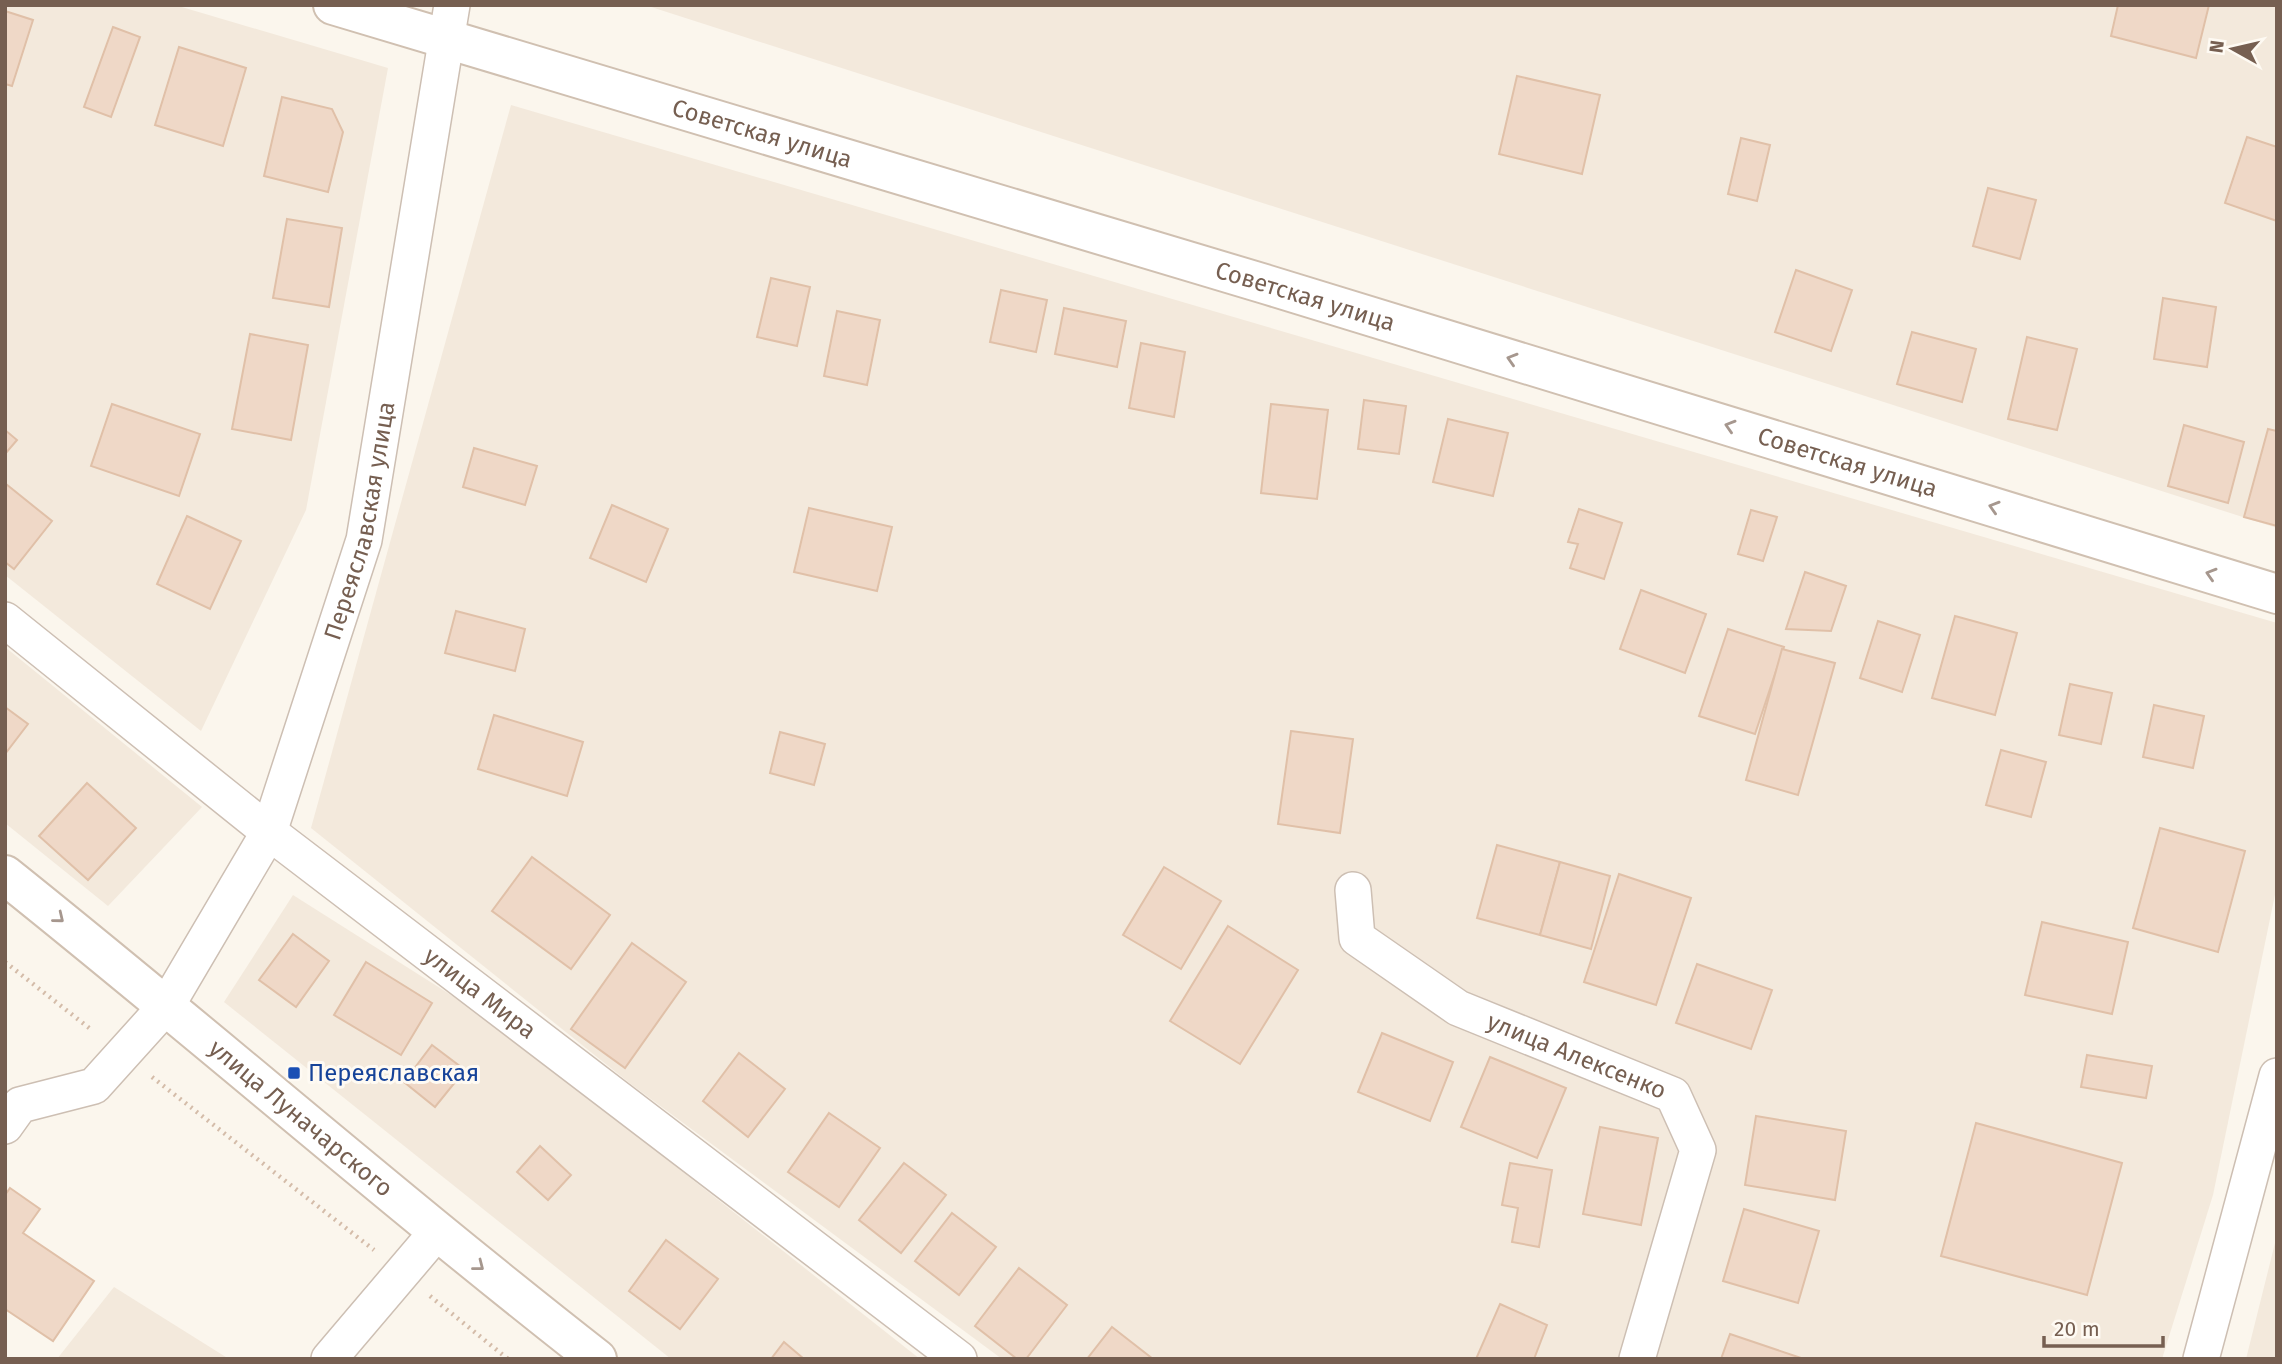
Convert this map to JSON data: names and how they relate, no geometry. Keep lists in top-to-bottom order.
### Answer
{
  "streets": {
    "main road": ["Советская улица", "улица Луначарского"],
    "street": ["Переяславская улица", "улица Мира", "улица Алексенко"]
  },
  "crossings": [
    ["Советская улица", "Переяславская улица"],
    ["Переяславская улица", "улица Мира"],
    ["Переяславская улица", "улица Луначарского"]
  ],
  "one_way": ["Советская улица", "улица Луначарского"],
  "places": {
    "transit": ["Переяславская"]
  },
  "scale_bar": "20 m",
  "north": "left"
}
